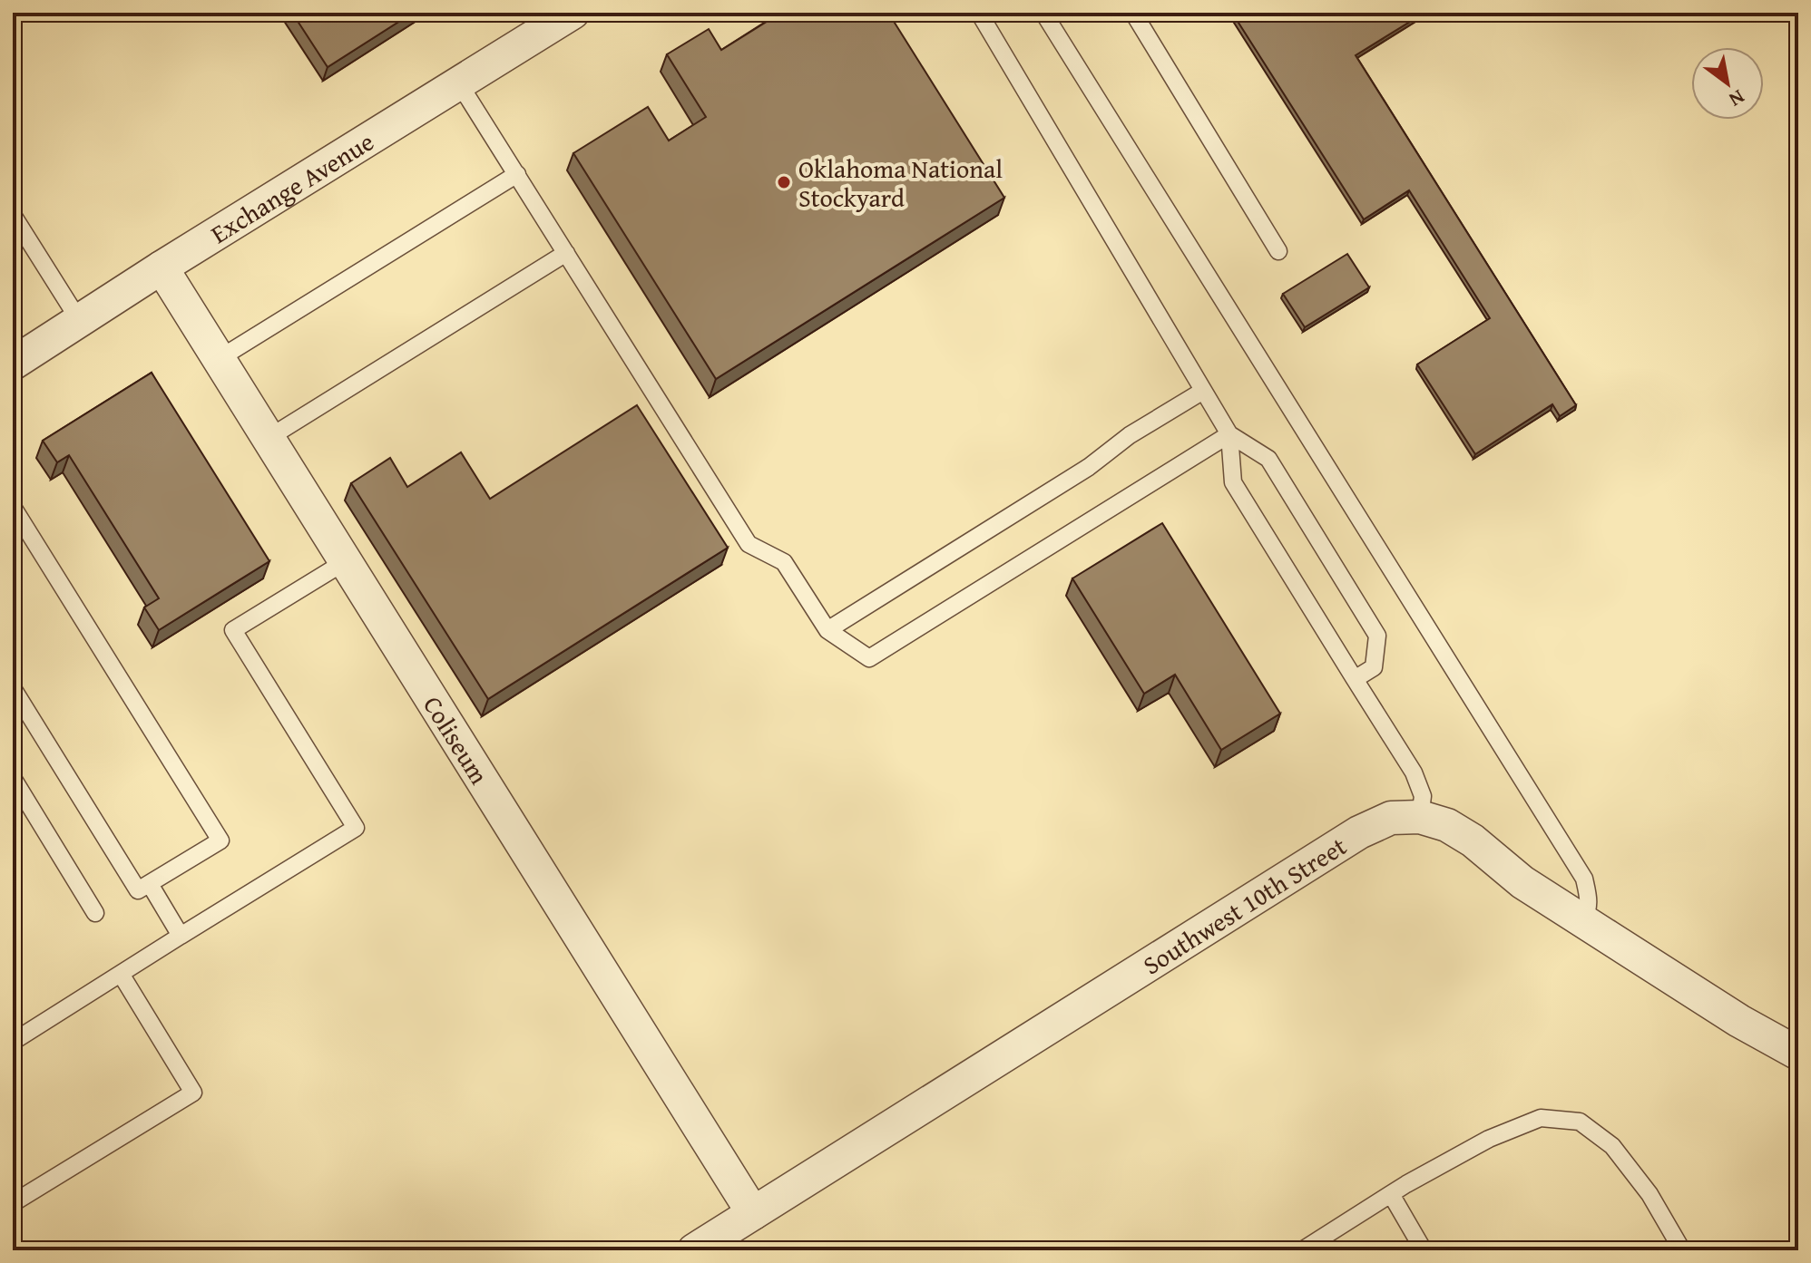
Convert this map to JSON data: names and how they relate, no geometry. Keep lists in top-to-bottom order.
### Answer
{
  "streets": {
    "street": ["Exchange Avenue", "Coliseum", "Southwest 10th Street"]
  },
  "crossings": [
    ["Exchange Avenue", "Coliseum"],
    ["Coliseum", "Southwest 10th Street"]
  ],
  "places": ["Oklahoma National Stockyard"],
  "north": "bottom right"
}
